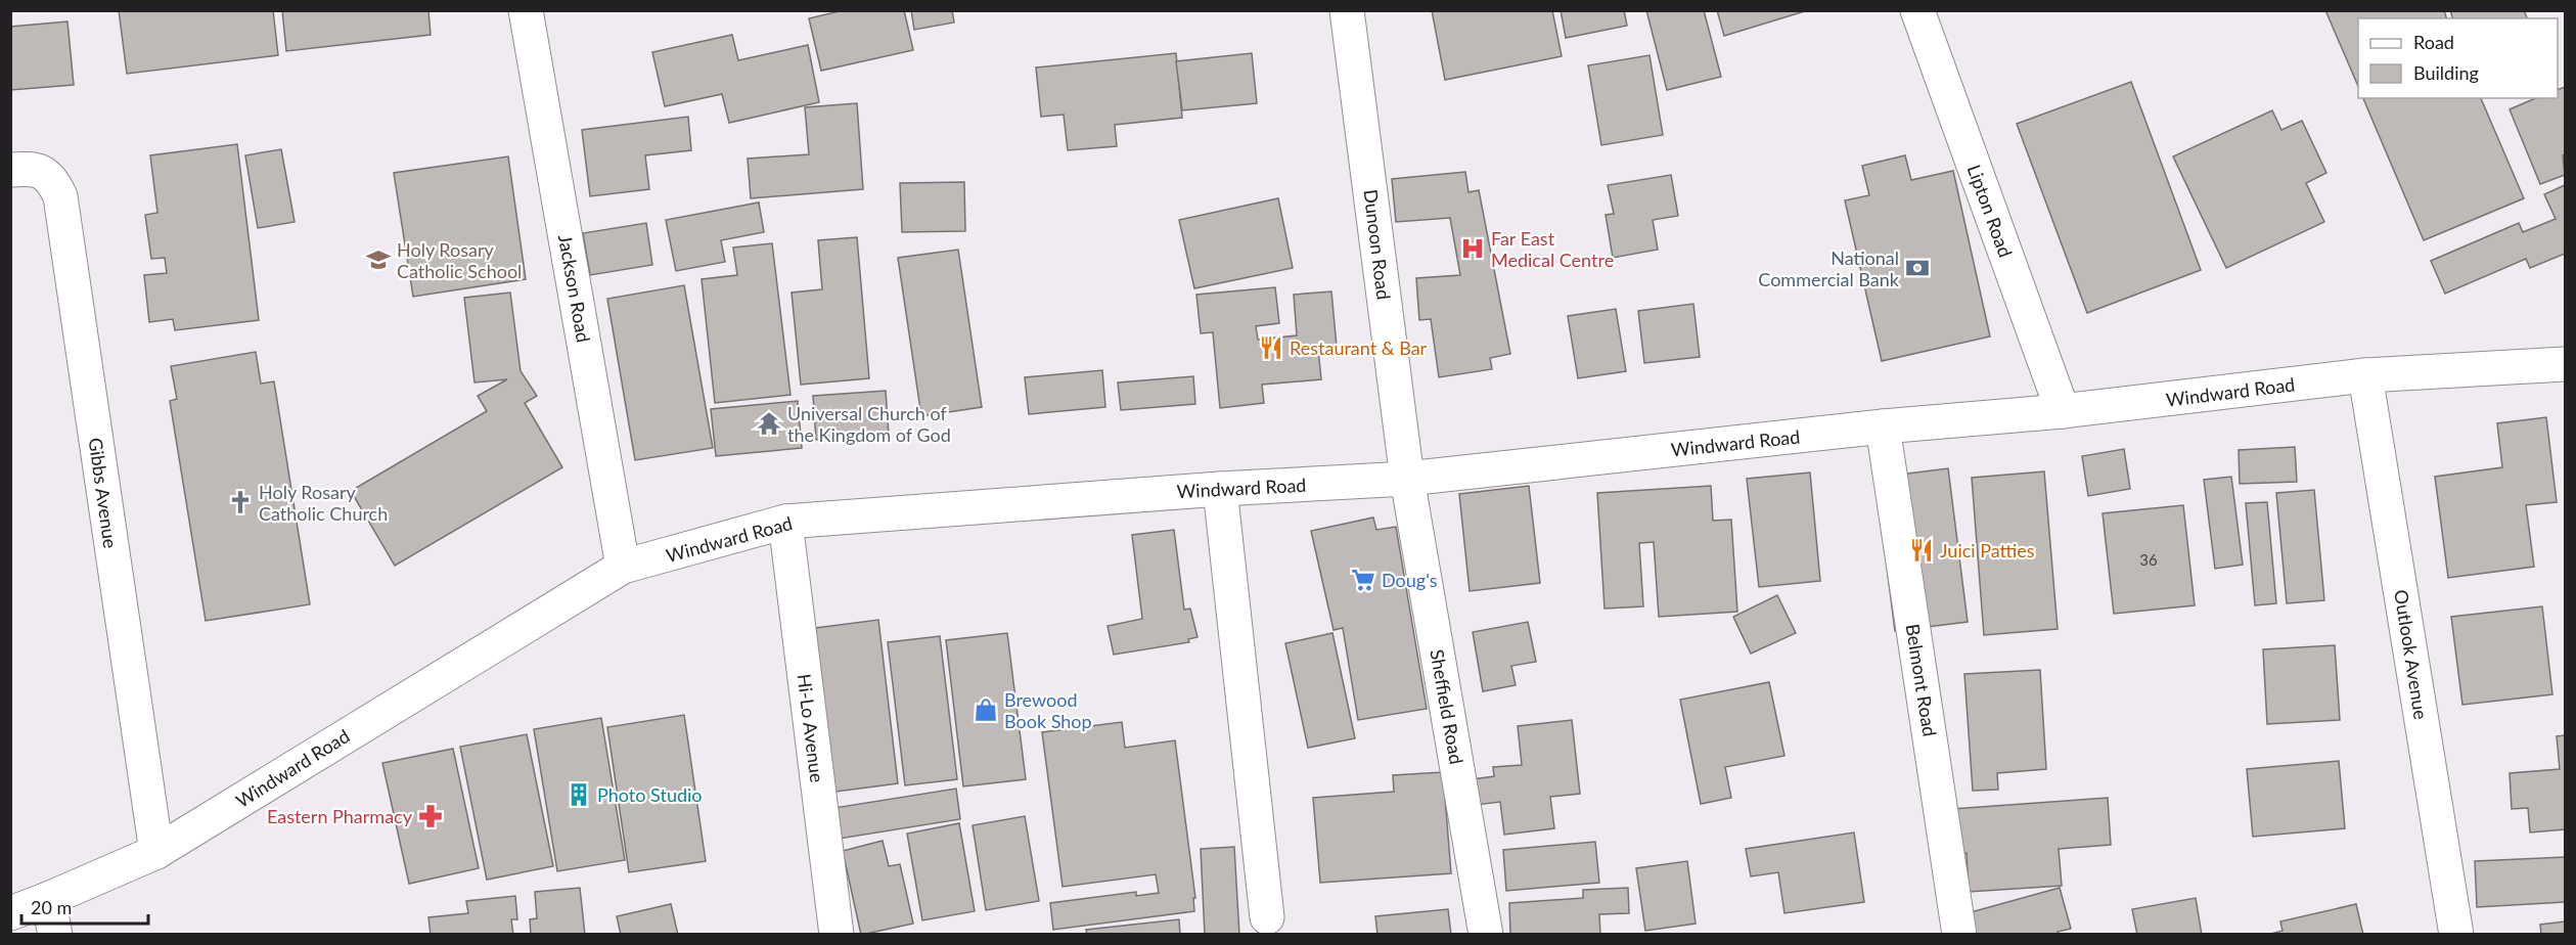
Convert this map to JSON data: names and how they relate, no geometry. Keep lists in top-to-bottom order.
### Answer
{
  "streets": {
    "street": [
      "Lipton Road",
      "Dunoon Road",
      "Jackson Road",
      "Windward Road",
      "Gibbs Avenue",
      "Outlook Avenue",
      "Belmont Road",
      "Sheffield Road",
      "Hi-Lo Avenue"
    ]
  },
  "crossings": [
    ["Lipton Road", "Windward Road"],
    ["Dunoon Road", "Windward Road"],
    ["Dunoon Road", "Sheffield Road"],
    ["Jackson Road", "Windward Road"],
    ["Windward Road", "Gibbs Avenue"],
    ["Windward Road", "Outlook Avenue"],
    ["Windward Road", "Belmont Road"],
    ["Windward Road", "Sheffield Road"],
    ["Windward Road", "Hi-Lo Avenue"]
  ],
  "places": {
    "hospital": ["Far East Medical Centre"],
    "school or university": ["Holy Rosary Catholic School"],
    "bank": ["National Commercial Bank"],
    "restaurant": ["Restaurant & Bar", "Juici Patties"],
    "temple": ["Universal Church of the Kingdom of God"],
    "church": ["Holy Rosary Catholic Church"],
    "supermarket": ["Doug's"],
    "shop": ["Brewood Book Shop"],
    "building": ["Photo Studio"],
    "pharmacy": ["Eastern Pharmacy"]
  },
  "house_numbers": ["36"],
  "legend": ["Road", "Building"],
  "scale_bar": "20 m"
}
